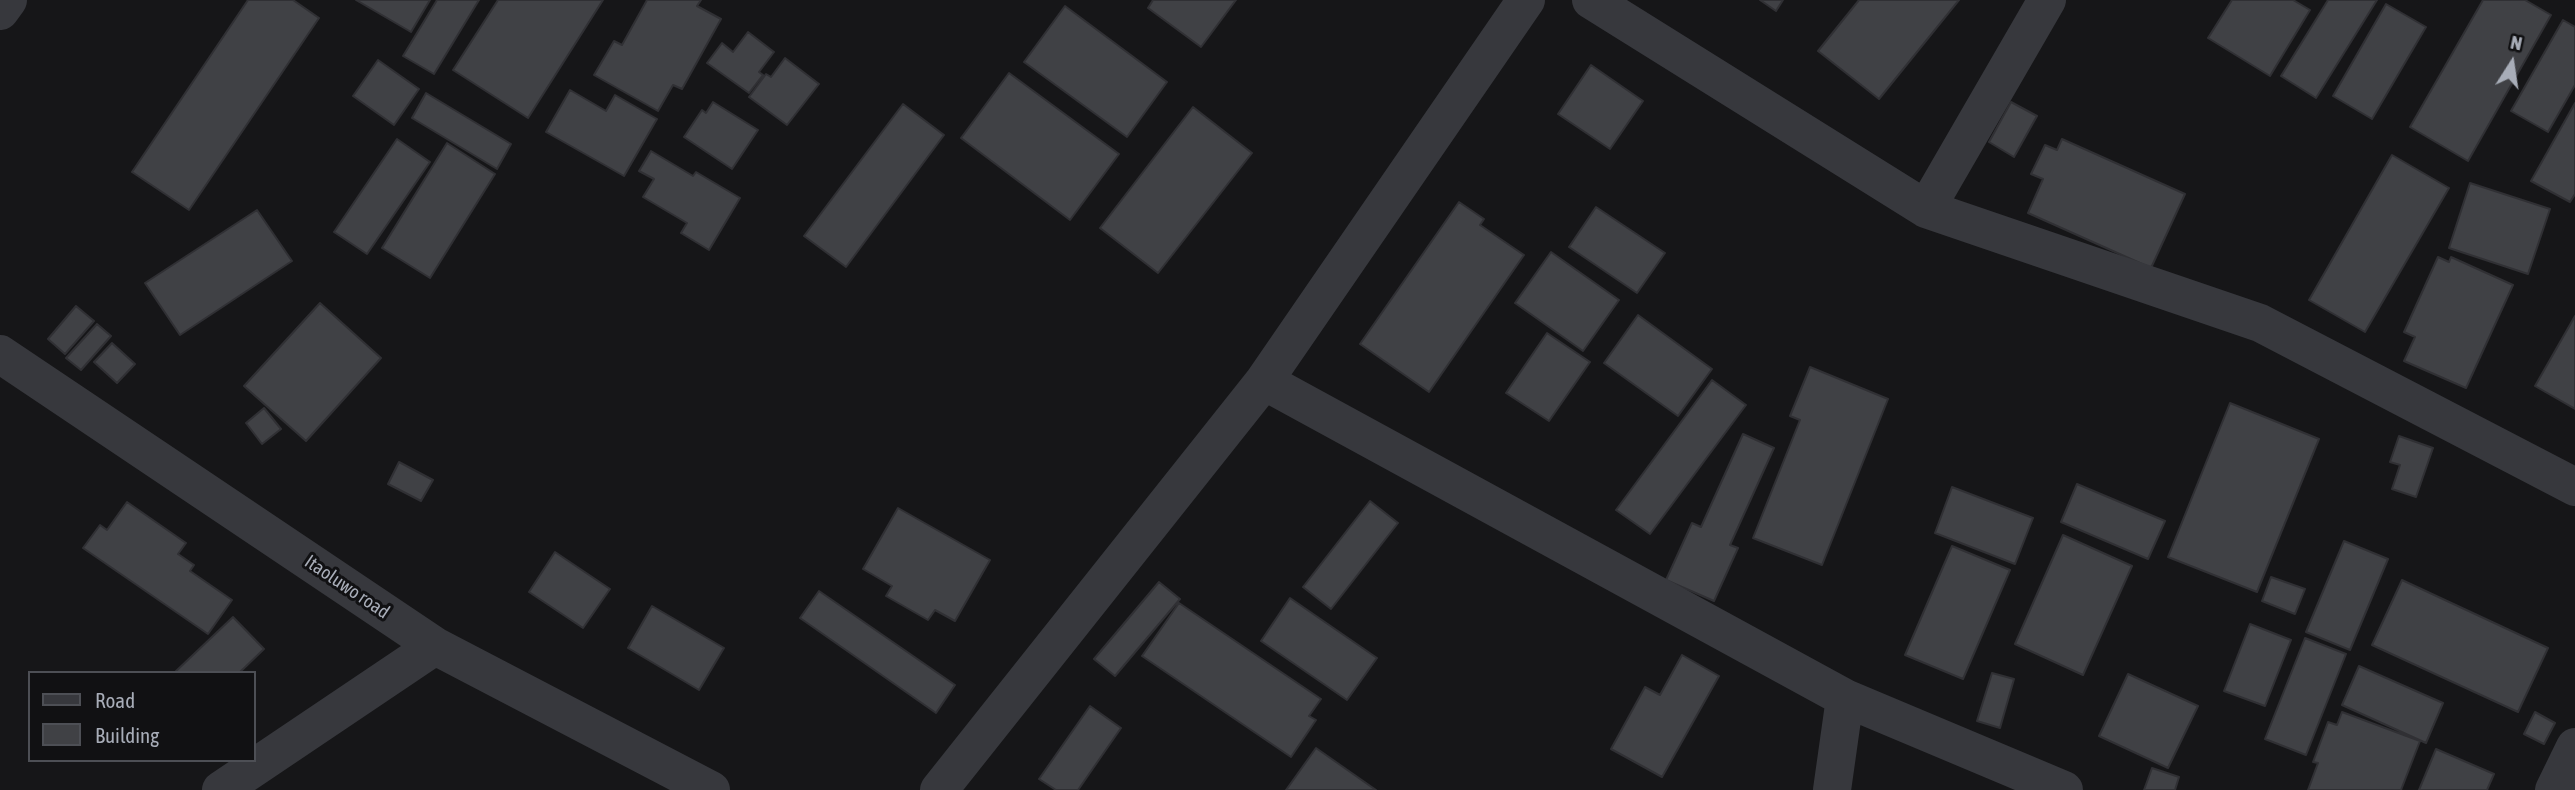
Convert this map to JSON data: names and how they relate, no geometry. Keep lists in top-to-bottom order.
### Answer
{
  "streets": {
    "street": ["Itaoluwo road"]
  },
  "legend": ["Road", "Building"],
  "north": "top"
}
